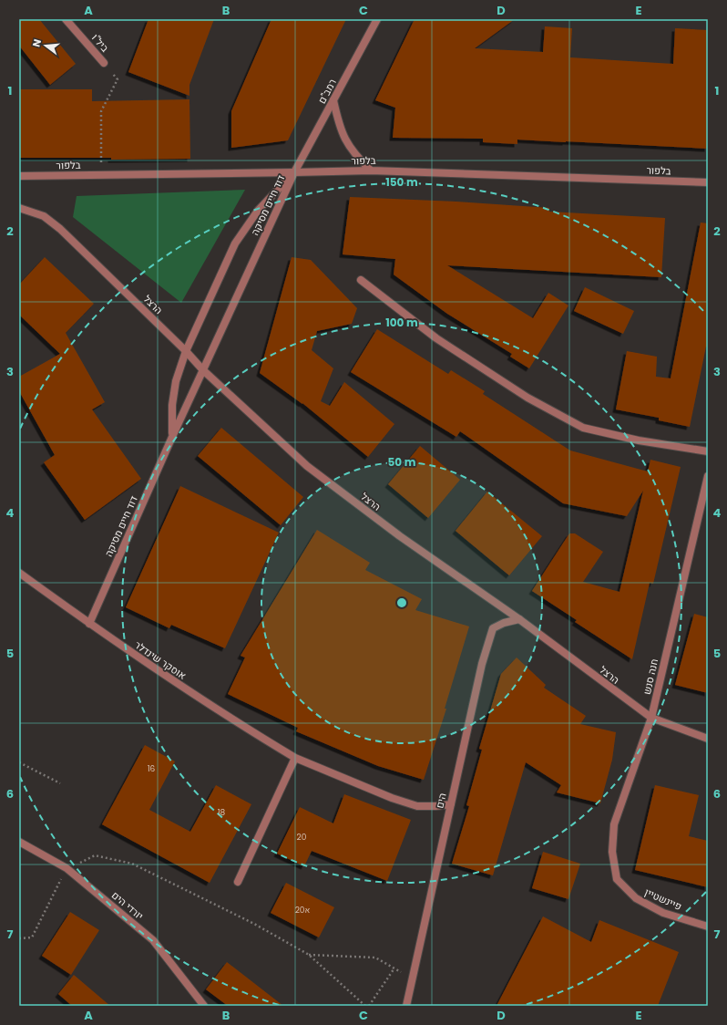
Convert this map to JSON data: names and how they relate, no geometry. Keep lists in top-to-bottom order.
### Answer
{
  "streets": {
    "street": [
      "ביל\"ו",
      "רמב\"ם",
      "בלפור",
      "דוד חיים מסיקה",
      "הרצל",
      "אוסקר שינדלר",
      "חנה סנש",
      "הים",
      "פיינשטיין",
      "יורדי הים"
    ]
  },
  "crossings": [
    ["רמב\"ם", "בלפור"],
    ["רמב\"ם", "דוד חיים מסיקה"],
    ["בלפור", "דוד חיים מסיקה"],
    ["דוד חיים מסיקה", "הרצל"],
    ["דוד חיים מסיקה", "אוסקר שינדלר"],
    ["הרצל", "חנה סנש"],
    ["הרצל", "הים"],
    ["אוסקר שינדלר", "הים"],
    ["חנה סנש", "פיינשטיין"]
  ],
  "house_numbers": [
    "16",
    "18",
    "20",
    "20א"
  ],
  "north": "left",
  "grid": {
    "columns": [
      "A",
      "B",
      "C",
      "D",
      "E"
    ],
    "rows": [
      "1",
      "2",
      "3",
      "4",
      "5",
      "6",
      "7"
    ]
  },
  "rings": ["150 m", "100 m", "50 m"]
}
